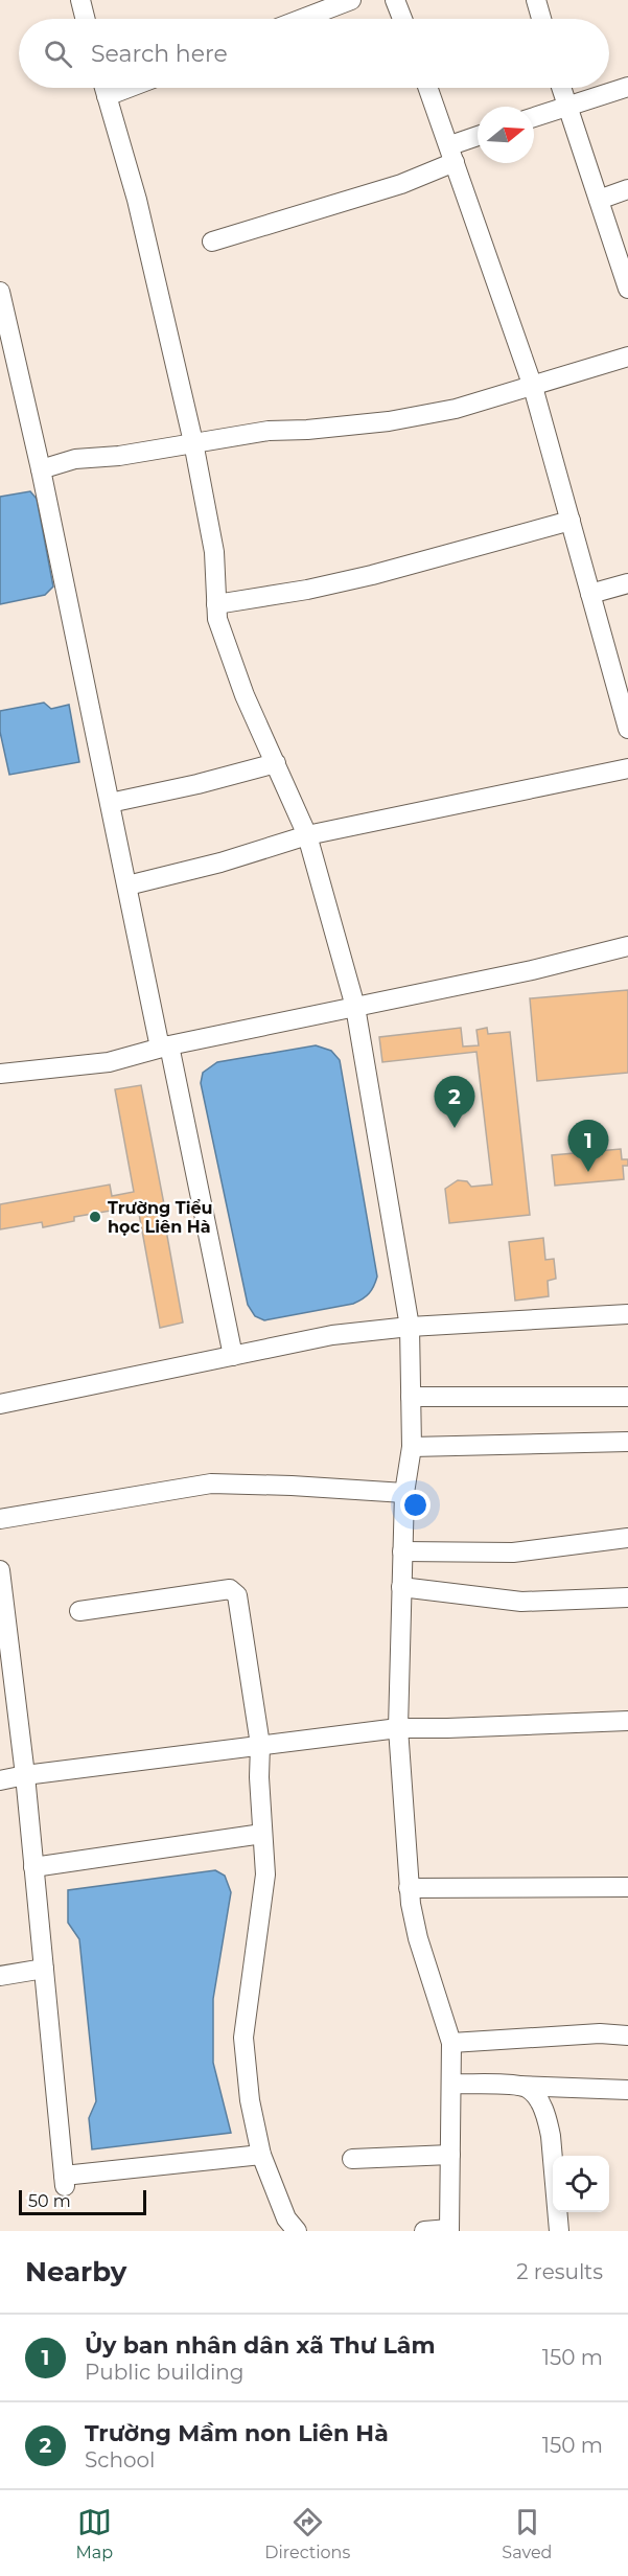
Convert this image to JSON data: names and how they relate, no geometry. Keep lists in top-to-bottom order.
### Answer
{
  "places": ["Trường Tiểu học Liên Hà"],
  "scale_bar": "50 m",
  "north": "right",
  "page": {
    "search": "Search here",
    "pins": ["2", "1"],
    "scale": "50 m",
    "heading": ["Nearby", "2 results"],
    "list": [
      {
        "mark": "1",
        "name": "Ủy ban nhân dân xã Thư Lâm",
        "note": "Public building",
        "value": "150 m"
      },
      {
        "mark": "2",
        "name": "Trường Mầm non Liên Hà",
        "note": "School",
        "value": "150 m"
      }
    ],
    "nav": ["Map", "Directions", "Saved"]
  }
}
